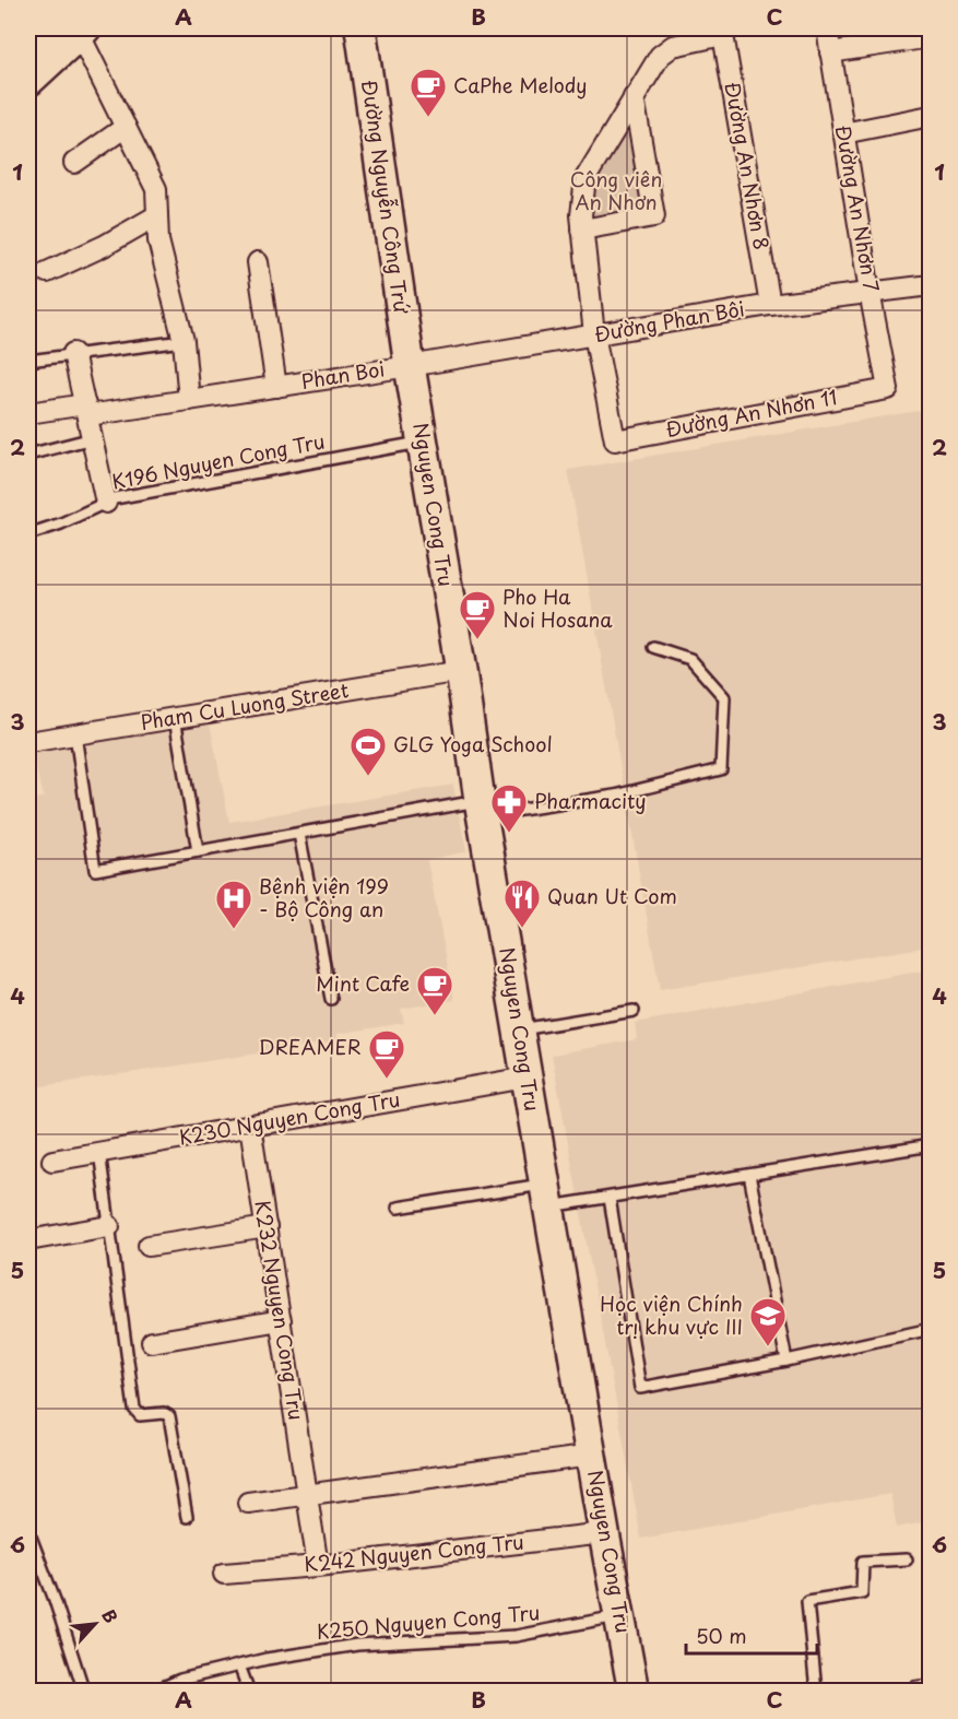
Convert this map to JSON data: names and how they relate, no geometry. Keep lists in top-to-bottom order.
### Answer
{
  "streets": {
    "street": [
      "Đường An Nhơn 8",
      "Đường Nguyễn Công Trứ",
      "Đường An Nhơn 7",
      "Đường Phan Bôi",
      "Phan Boi",
      "Đường An Nhơn 11",
      "Nguyen Cong Tru",
      "Pham Cu Luong Street",
      "K230 Nguyen Cong Tru",
      "K232 Nguyen Cong Tru",
      "K242 Nguyen Cong Tru"
    ],
    "lane": ["K196 Nguyen Cong Tru", "K250 Nguyen Cong Tru"]
  },
  "crossings": [
    ["Đường An Nhơn 8", "Đường Phan Bôi"],
    ["Đường Nguyễn Công Trứ", "Đường Phan Bôi"],
    ["Đường Nguyễn Công Trứ", "Phan Boi"],
    ["Đường Nguyễn Công Trứ", "Nguyen Cong Tru"],
    ["Đường An Nhơn 7", "Đường Phan Bôi"],
    ["Đường An Nhơn 7", "Đường An Nhơn 11"],
    ["Đường Phan Bôi", "Phan Boi"],
    ["Đường Phan Bôi", "Đường An Nhơn 11"],
    ["Đường Phan Bôi", "Nguyen Cong Tru"],
    ["Phan Boi", "Nguyen Cong Tru"],
    ["K196 Nguyen Cong Tru", "Nguyen Cong Tru"],
    ["Nguyen Cong Tru", "Pham Cu Luong Street"],
    ["Nguyen Cong Tru", "K230 Nguyen Cong Tru"],
    ["Nguyen Cong Tru", "K242 Nguyen Cong Tru"],
    ["Nguyen Cong Tru", "K250 Nguyen Cong Tru"],
    ["K230 Nguyen Cong Tru", "K232 Nguyen Cong Tru"],
    ["K232 Nguyen Cong Tru", "K242 Nguyen Cong Tru"]
  ],
  "parks": ["Công viên An Nhơn"],
  "places": {
    "cafe": [
      "CaPhe Melody",
      "Pho Ha Noi Hosana",
      "Mint Cafe",
      "DREAMER"
    ],
    "sports": ["GLG Yoga School"],
    "pharmacy": ["Pharmacity"],
    "restaurant": ["Quan Ut Com"],
    "hospital": ["Bệnh viện 199 - Bộ Công an"],
    "school or university": ["Học viện Chính trị khu vực III"]
  },
  "scale_bar": "50 m",
  "north": "top right",
  "grid": {
    "columns": ["A", "B", "C"],
    "rows": [
      "1",
      "2",
      "3",
      "4",
      "5",
      "6"
    ]
  }
}
